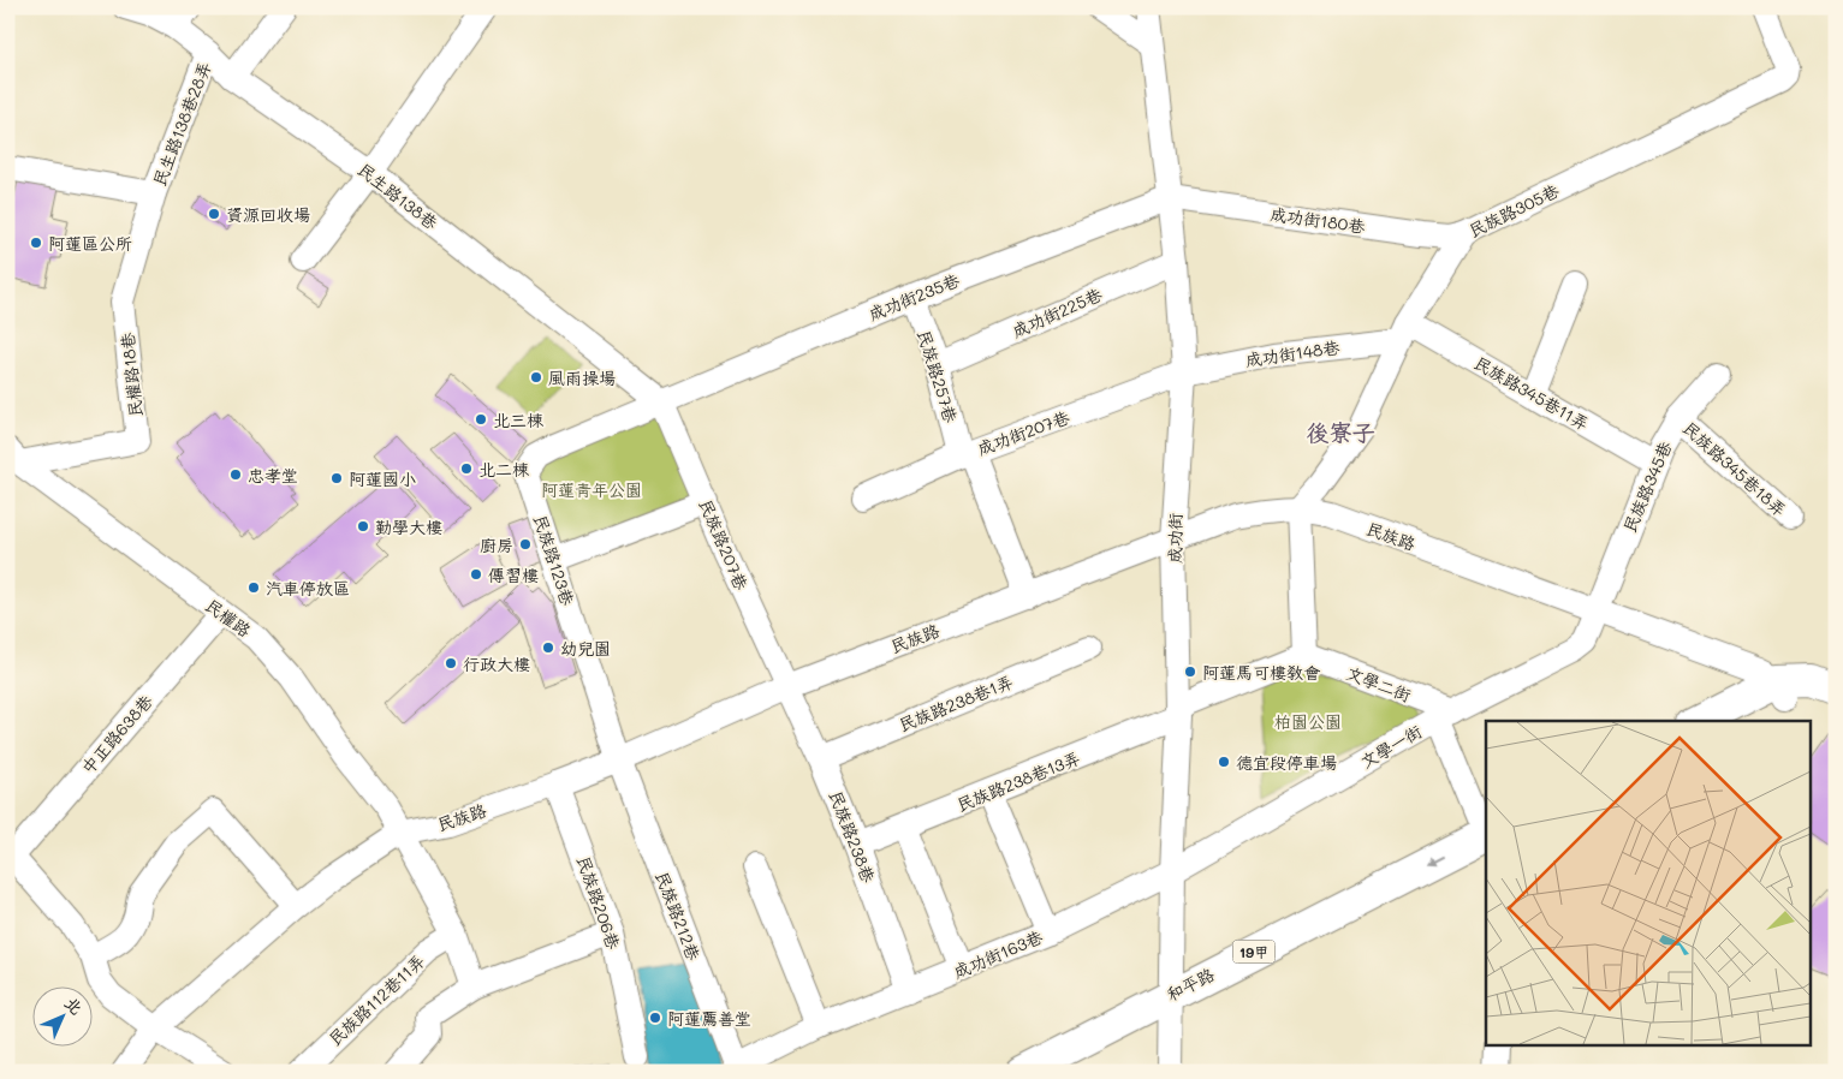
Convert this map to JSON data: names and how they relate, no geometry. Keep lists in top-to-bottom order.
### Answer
{
  "streets": {
    "main road": ["民族路", "19甲", "和平路"],
    "street": [
      "民生路138巷28弄",
      "民生路138巷",
      "民族路305巷",
      "成功街180巷",
      "成功街235巷",
      "成功街225巷",
      "成功街148巷",
      "民權路18巷",
      "民族路257巷",
      "民族路345巷11弄",
      "成功街207巷",
      "民族路345巷18弄",
      "民族路345巷",
      "成功街",
      "民族路207巷",
      "民族路123巷",
      "民權路",
      "文學二街",
      "民族路238巷1弄",
      "中正路638巷",
      "文學一街",
      "民族路238巷13弄",
      "民族路238巷",
      "民族路206巷",
      "民族路212巷",
      "成功街163巷",
      "民族路112巷11弄"
    ]
  },
  "crossings": [
    ["民生路138巷28弄", "民生路138巷"],
    ["民生路138巷28弄", "民權路18巷"],
    ["民生路138巷", "成功街235巷"],
    ["民生路138巷", "民族路207巷"],
    ["民生路138巷", "民族路123巷"],
    ["民族路305巷", "成功街180巷"],
    ["民族路305巷", "成功街148巷"],
    ["民族路305巷", "民族路345巷11弄"],
    ["民族路305巷", "民族路"],
    ["成功街180巷", "成功街235巷"],
    ["成功街180巷", "成功街"],
    ["成功街235巷", "民族路257巷"],
    ["成功街235巷", "成功街"],
    ["成功街235巷", "民族路207巷"],
    ["成功街235巷", "民族路123巷"],
    ["成功街225巷", "民族路257巷"],
    ["成功街225巷", "成功街"],
    ["成功街148巷", "民族路345巷11弄"],
    ["成功街148巷", "成功街207巷"],
    ["成功街148巷", "成功街"],
    ["民權路18巷", "民權路"],
    ["民族路257巷", "成功街207巷"],
    ["民族路257巷", "民族路"],
    ["民族路345巷11弄", "民族路345巷"],
    ["成功街207巷", "成功街"],
    ["民族路345巷18弄", "民族路345巷"],
    ["民族路345巷", "民族路"],
    ["民族路345巷", "文學一街"],
    ["民族路", "成功街"],
    ["民族路", "民族路207巷"],
    ["民族路", "民族路123巷"],
    ["民族路", "民權路"],
    ["民族路", "文學一街"],
    ["民族路", "民族路238巷"],
    ["民族路", "民族路206巷"],
    ["民族路", "民族路212巷"],
    ["成功街", "文學一街"],
    ["成功街", "民族路238巷13弄"],
    ["成功街", "成功街163巷"],
    ["成功街", "和平路"],
    ["民族路207巷", "民族路123巷"],
    ["民族路207巷", "民族路238巷"],
    ["民族路123巷", "民族路212巷"],
    ["民權路", "中正路638巷"],
    ["民權路", "民族路112巷11弄"],
    ["文學二街", "文學一街"],
    ["民族路238巷1弄", "民族路238巷"],
    ["文學一街", "成功街163巷"],
    ["民族路238巷13弄", "民族路238巷"],
    ["民族路238巷", "成功街163巷"],
    ["民族路212巷", "成功街163巷"]
  ],
  "districts": ["後寮子"],
  "parks": ["阿蓮青年公園", "柏園公園"],
  "places": [
    "資源回收場",
    "阿蓮區公所",
    "風雨操場",
    "北三棟",
    "北二棟",
    "忠孝堂",
    "阿蓮國小",
    "勤學大樓",
    "廚房",
    "傳習樓",
    "汽車停放區",
    "幼兒園",
    "行政大樓",
    "阿蓮馬可樓教會",
    "德宜段停車場",
    "阿蓮薦善堂"
  ],
  "north": "top right"
}
